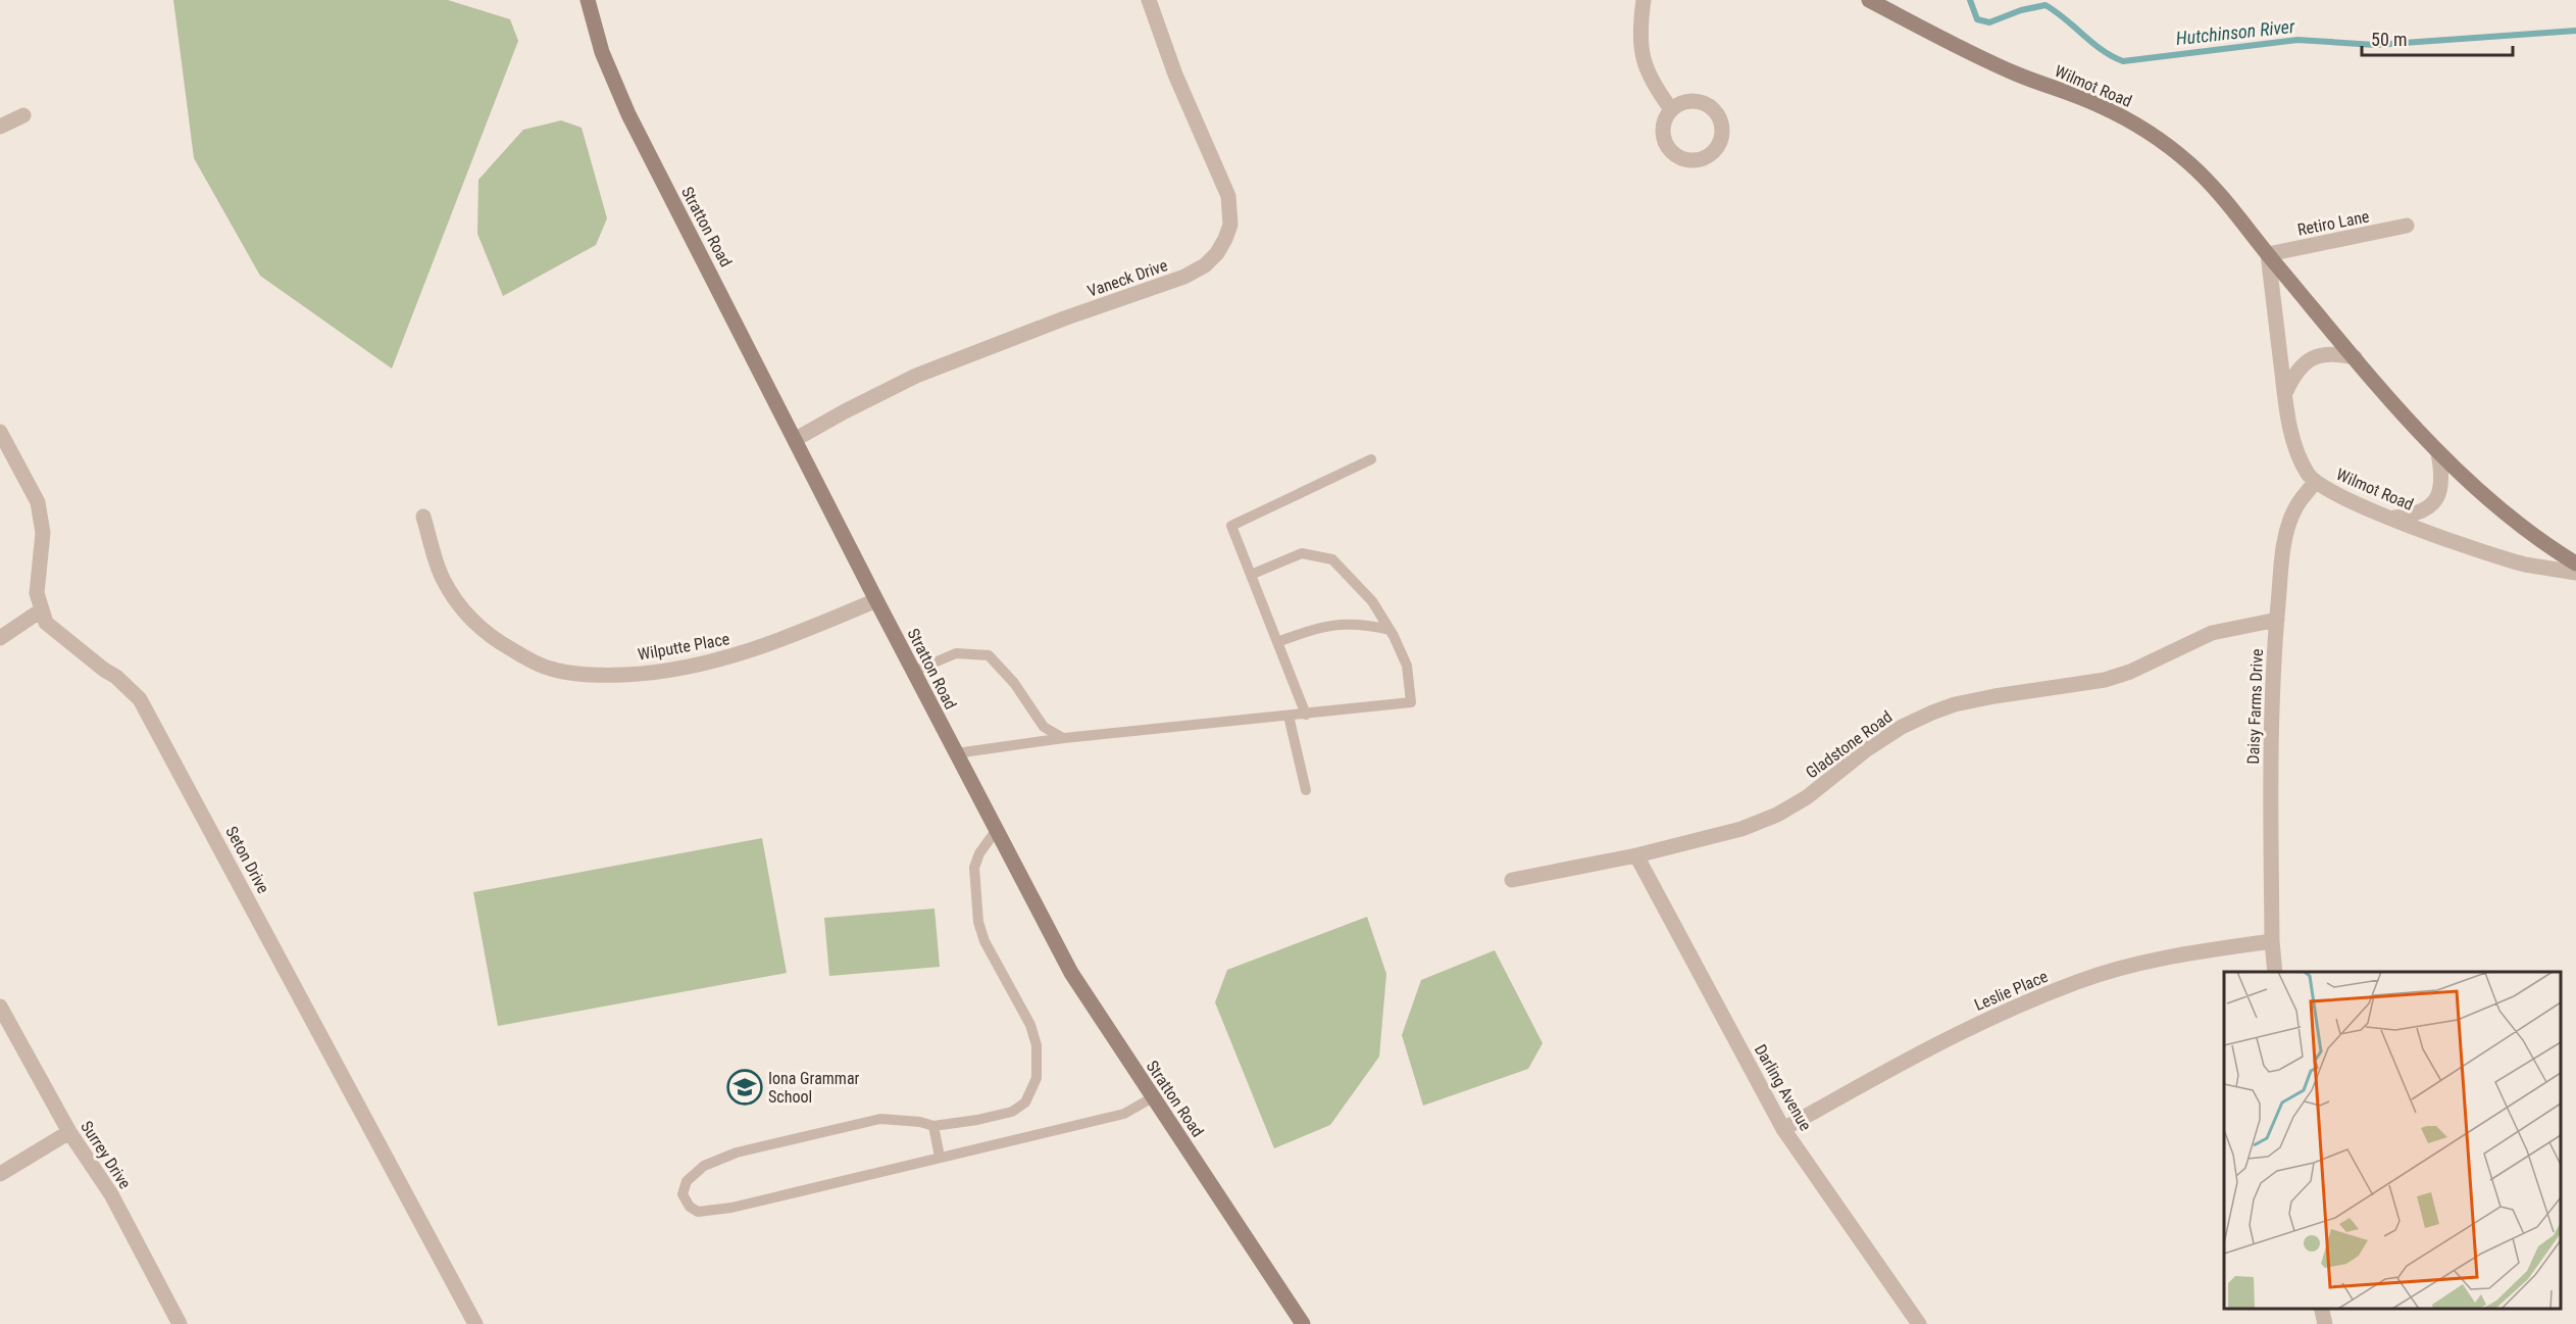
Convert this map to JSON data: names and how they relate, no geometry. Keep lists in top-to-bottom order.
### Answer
{
  "streets": {
    "street": [
      "Wilmot Road",
      "Retiro Lane",
      "Stratton Road",
      "Vaneck Drive",
      "Wilputte Place",
      "Daisy Farms Drive",
      "Gladstone Road",
      "Seton Drive",
      "Leslie Place",
      "Darling Avenue",
      "Surrey Drive"
    ]
  },
  "crossings": [
    ["Wilmot Road", "Retiro Lane"],
    ["Wilmot Road", "Daisy Farms Drive"],
    ["Stratton Road", "Vaneck Drive"],
    ["Stratton Road", "Wilputte Place"],
    ["Daisy Farms Drive", "Gladstone Road"],
    ["Daisy Farms Drive", "Leslie Place"],
    ["Gladstone Road", "Darling Avenue"],
    ["Leslie Place", "Darling Avenue"]
  ],
  "water": ["Hutchinson River"],
  "places": {
    "school or university": ["Iona Grammar School"]
  },
  "scale_bar": "50 m"
}
